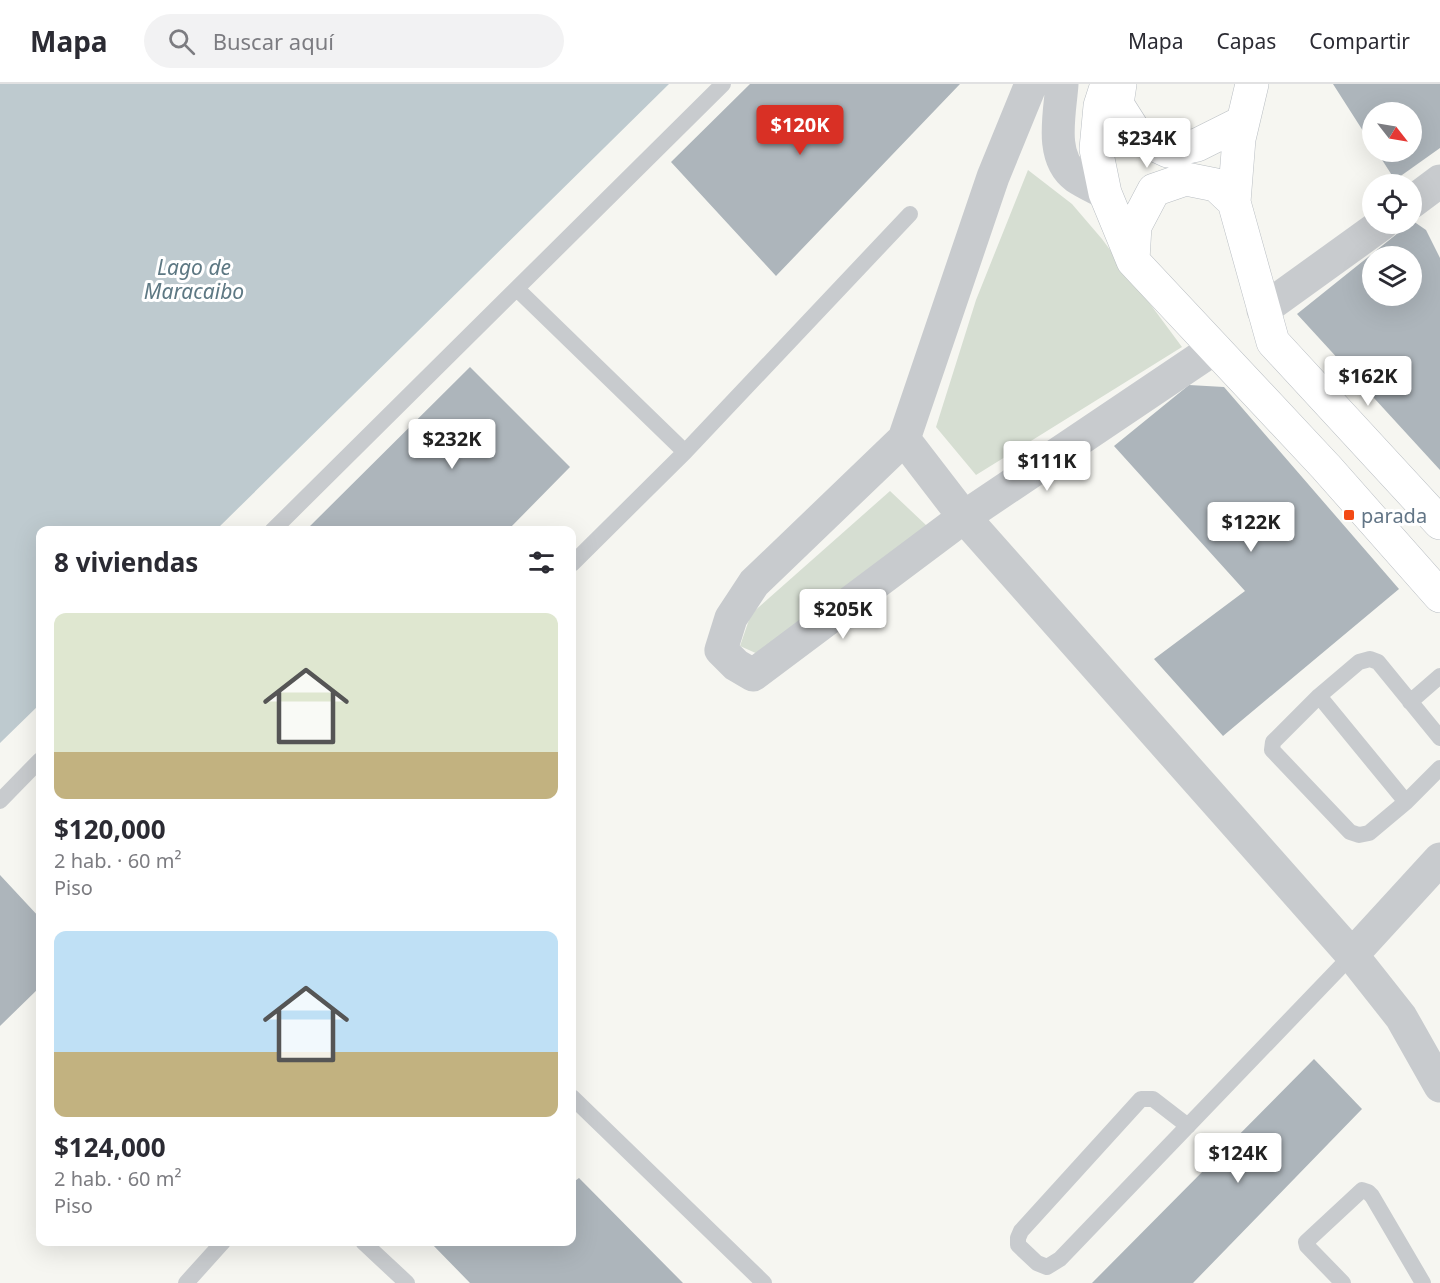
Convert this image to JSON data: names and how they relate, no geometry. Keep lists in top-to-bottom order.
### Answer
{
  "water": ["Lago de Maracaibo"],
  "places": {
    "transit": ["parada"]
  },
  "north": "bottom right",
  "page": {
    "header": "Mapa",
    "search": "Buscar aquí",
    "nav": ["Mapa", "Capas", "Compartir"],
    "price": [
      "$120K",
      "$234K",
      "$162K",
      "$232K",
      "$111K",
      "$122K",
      "$205K",
      "$124K"
    ],
    "heading": "8 viviendas",
    "list": [
      {
        "name": "$120,000",
        "note": "2 hab. · 60 m² · Piso"
      },
      {
        "name": "$124,000",
        "note": "2 hab. · 60 m² · Piso"
      }
    ]
  }
}
